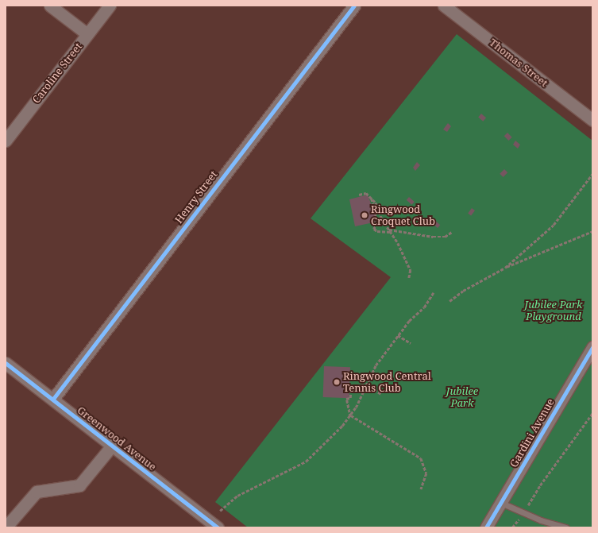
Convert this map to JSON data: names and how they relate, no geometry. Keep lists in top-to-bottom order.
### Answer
{
  "streets": {
    "street": [
      "Thomas Street",
      "Caroline Street",
      "Henry Street",
      "Gardini Avenue",
      "Greenwood Avenue"
    ]
  },
  "crossings": [
    ["Henry Street", "Greenwood Avenue"]
  ],
  "parks": ["Jubilee Park Playground", "Jubilee Park"],
  "places": ["Ringwood Croquet Club", "Ringwood Central Tennis Club"]
}
